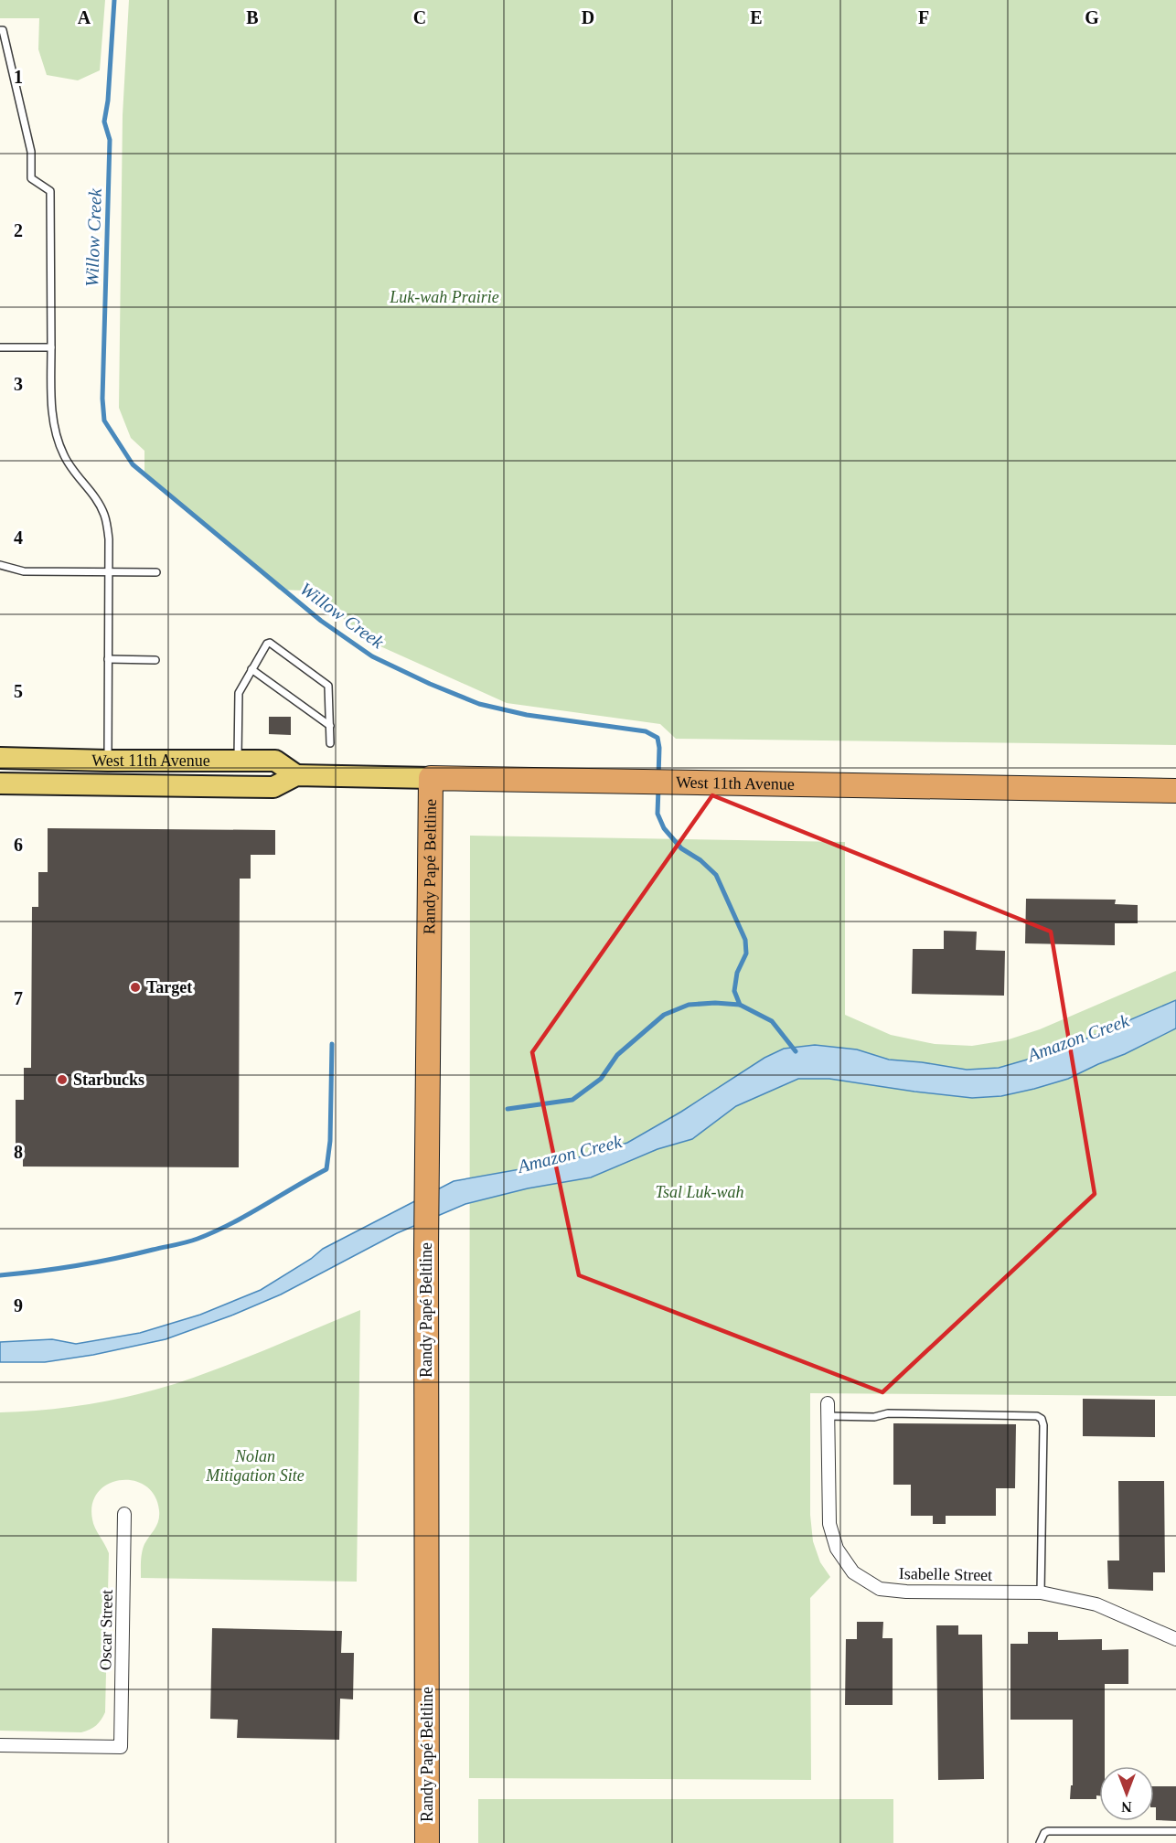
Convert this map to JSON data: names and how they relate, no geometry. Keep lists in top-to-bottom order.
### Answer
{
  "streets": {
    "highway": ["West 11th Avenue", "Randy Papé Beltline"],
    "street": ["Isabelle Street", "Oscar Street"]
  },
  "crossings": [
    ["West 11th Avenue", "Randy Papé Beltline"]
  ],
  "water": ["Willow Creek", "Amazon Creek"],
  "parks": ["Luk-wah Prairie", "Tsal Luk-wah", "Nolan Mitigation Site"],
  "places": ["Target", "Starbucks"],
  "north": "bottom",
  "grid": {
    "columns": [
      "A",
      "B",
      "C",
      "D",
      "E",
      "F",
      "G"
    ],
    "rows": [
      "1",
      "2",
      "3",
      "4",
      "5",
      "6",
      "7",
      "8",
      "9"
    ]
  }
}
